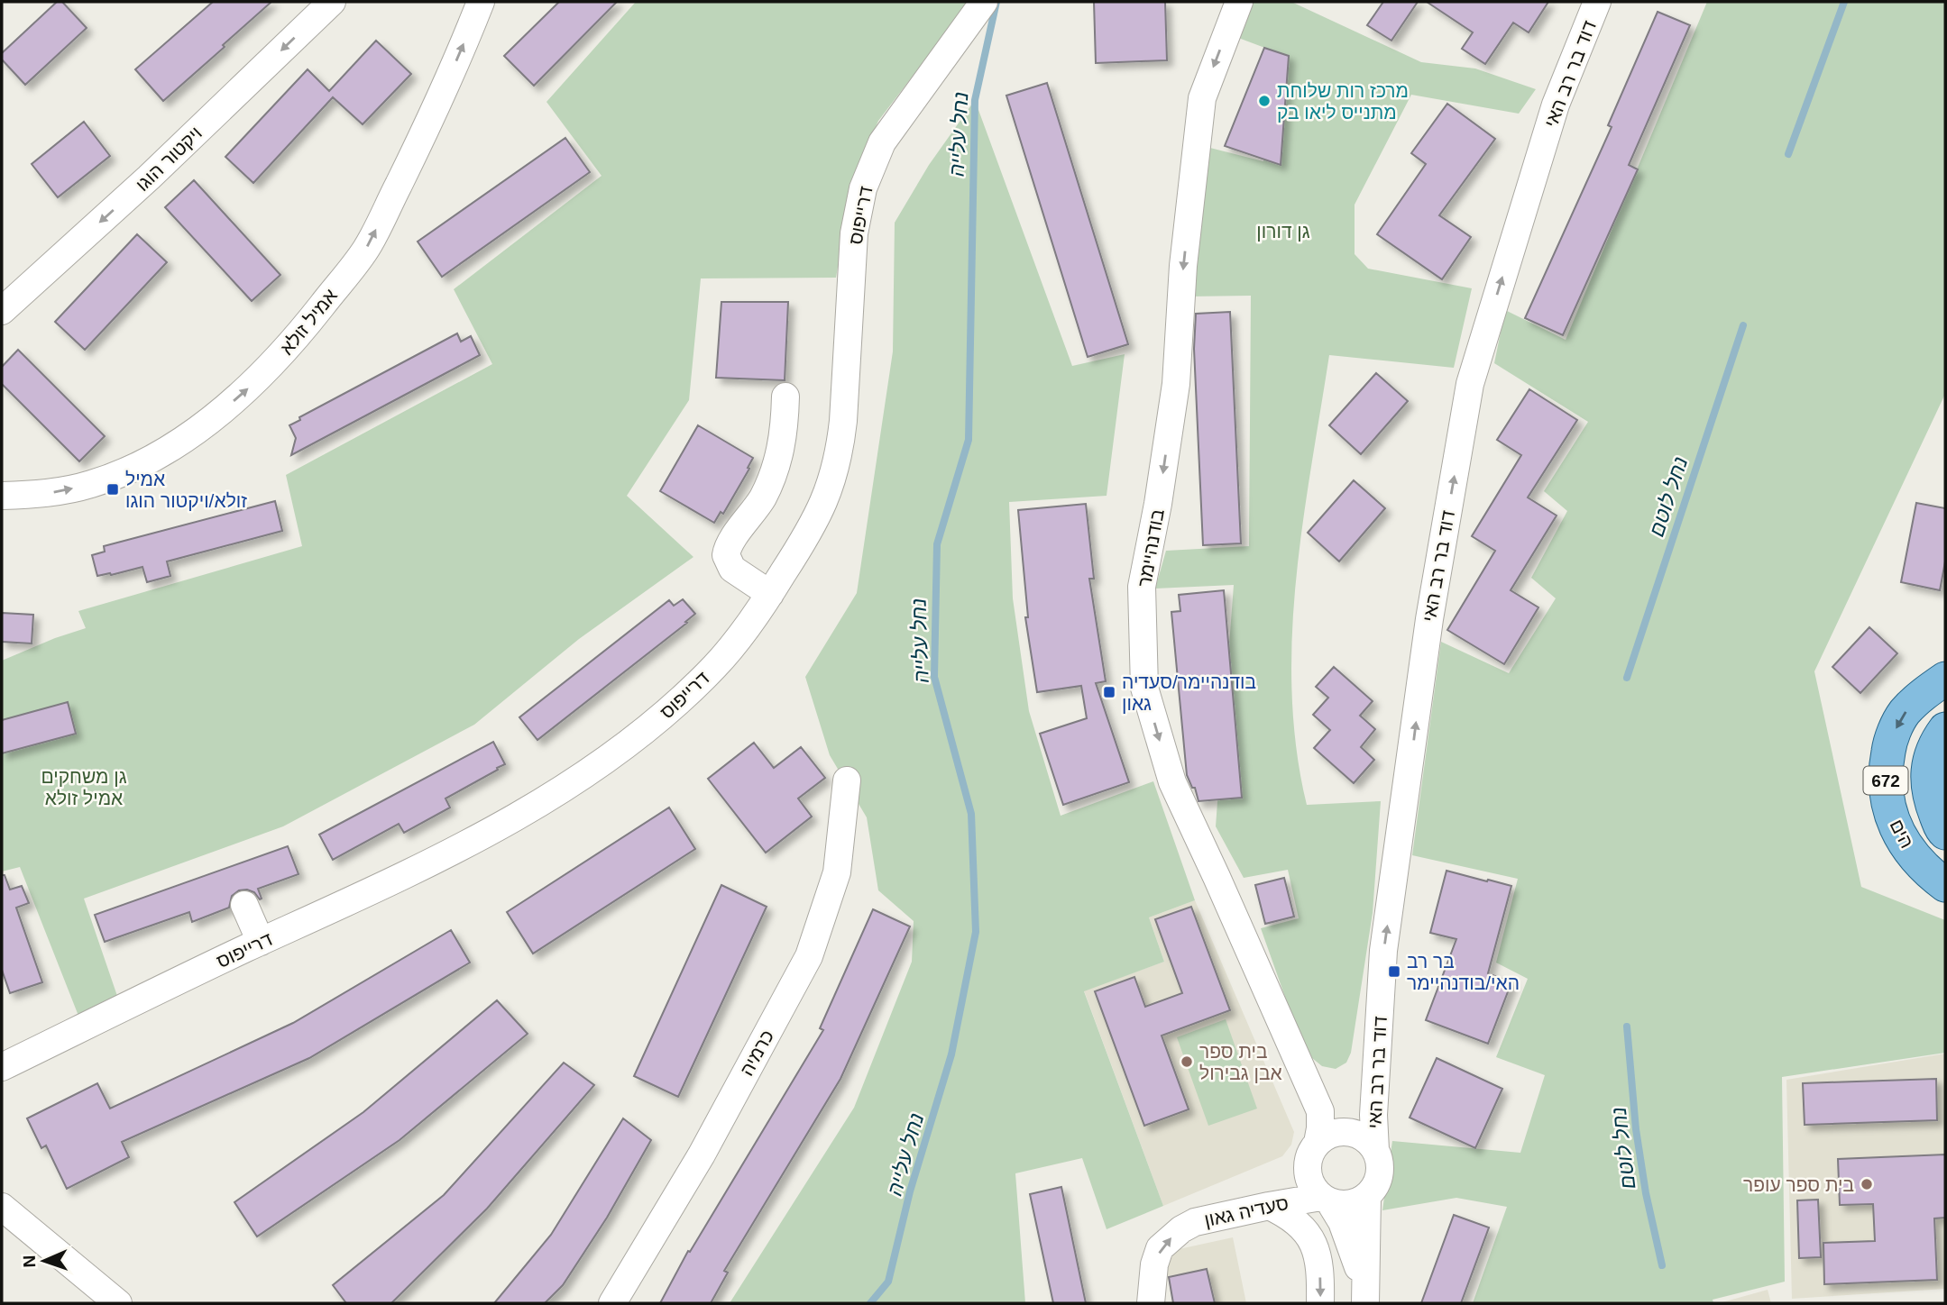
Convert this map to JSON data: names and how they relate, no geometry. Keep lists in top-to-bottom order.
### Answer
{
  "streets": {
    "main road": ["672", "הים"],
    "street": [
      "דוד בר רב האי",
      "ויקטור הוגו",
      "דרייפוס",
      "אמיל זולא",
      "בודנהיימר",
      "כרמיה",
      "סעדיה גאון"
    ]
  },
  "crossings": [
    ["דוד בר רב האי", "בודנהיימר"],
    ["דוד בר רב האי", "סעדיה גאון"],
    ["בודנהיימר", "סעדיה גאון"]
  ],
  "one_way": [
    "דוד בר רב האי",
    "ויקטור הוגו",
    "אמיל זולא",
    "בודנהיימר",
    "סעדיה גאון"
  ],
  "water": ["נחל עלייה", "נחל לוטם"],
  "parks": ["גן דורון", "גן משחקים אמיל זולא"],
  "places": {
    "other": ["מרכז רות שלוחת מתנייס ליאו בק", "בית ספר אבן גבירול", "בית ספר עופר"],
    "transit": ["אמיל זולא/ויקטור הוגו", "בודנהיימר/סעדיה גאון", "בר רב האי/בודנהיימר"]
  },
  "north": "left"
}
